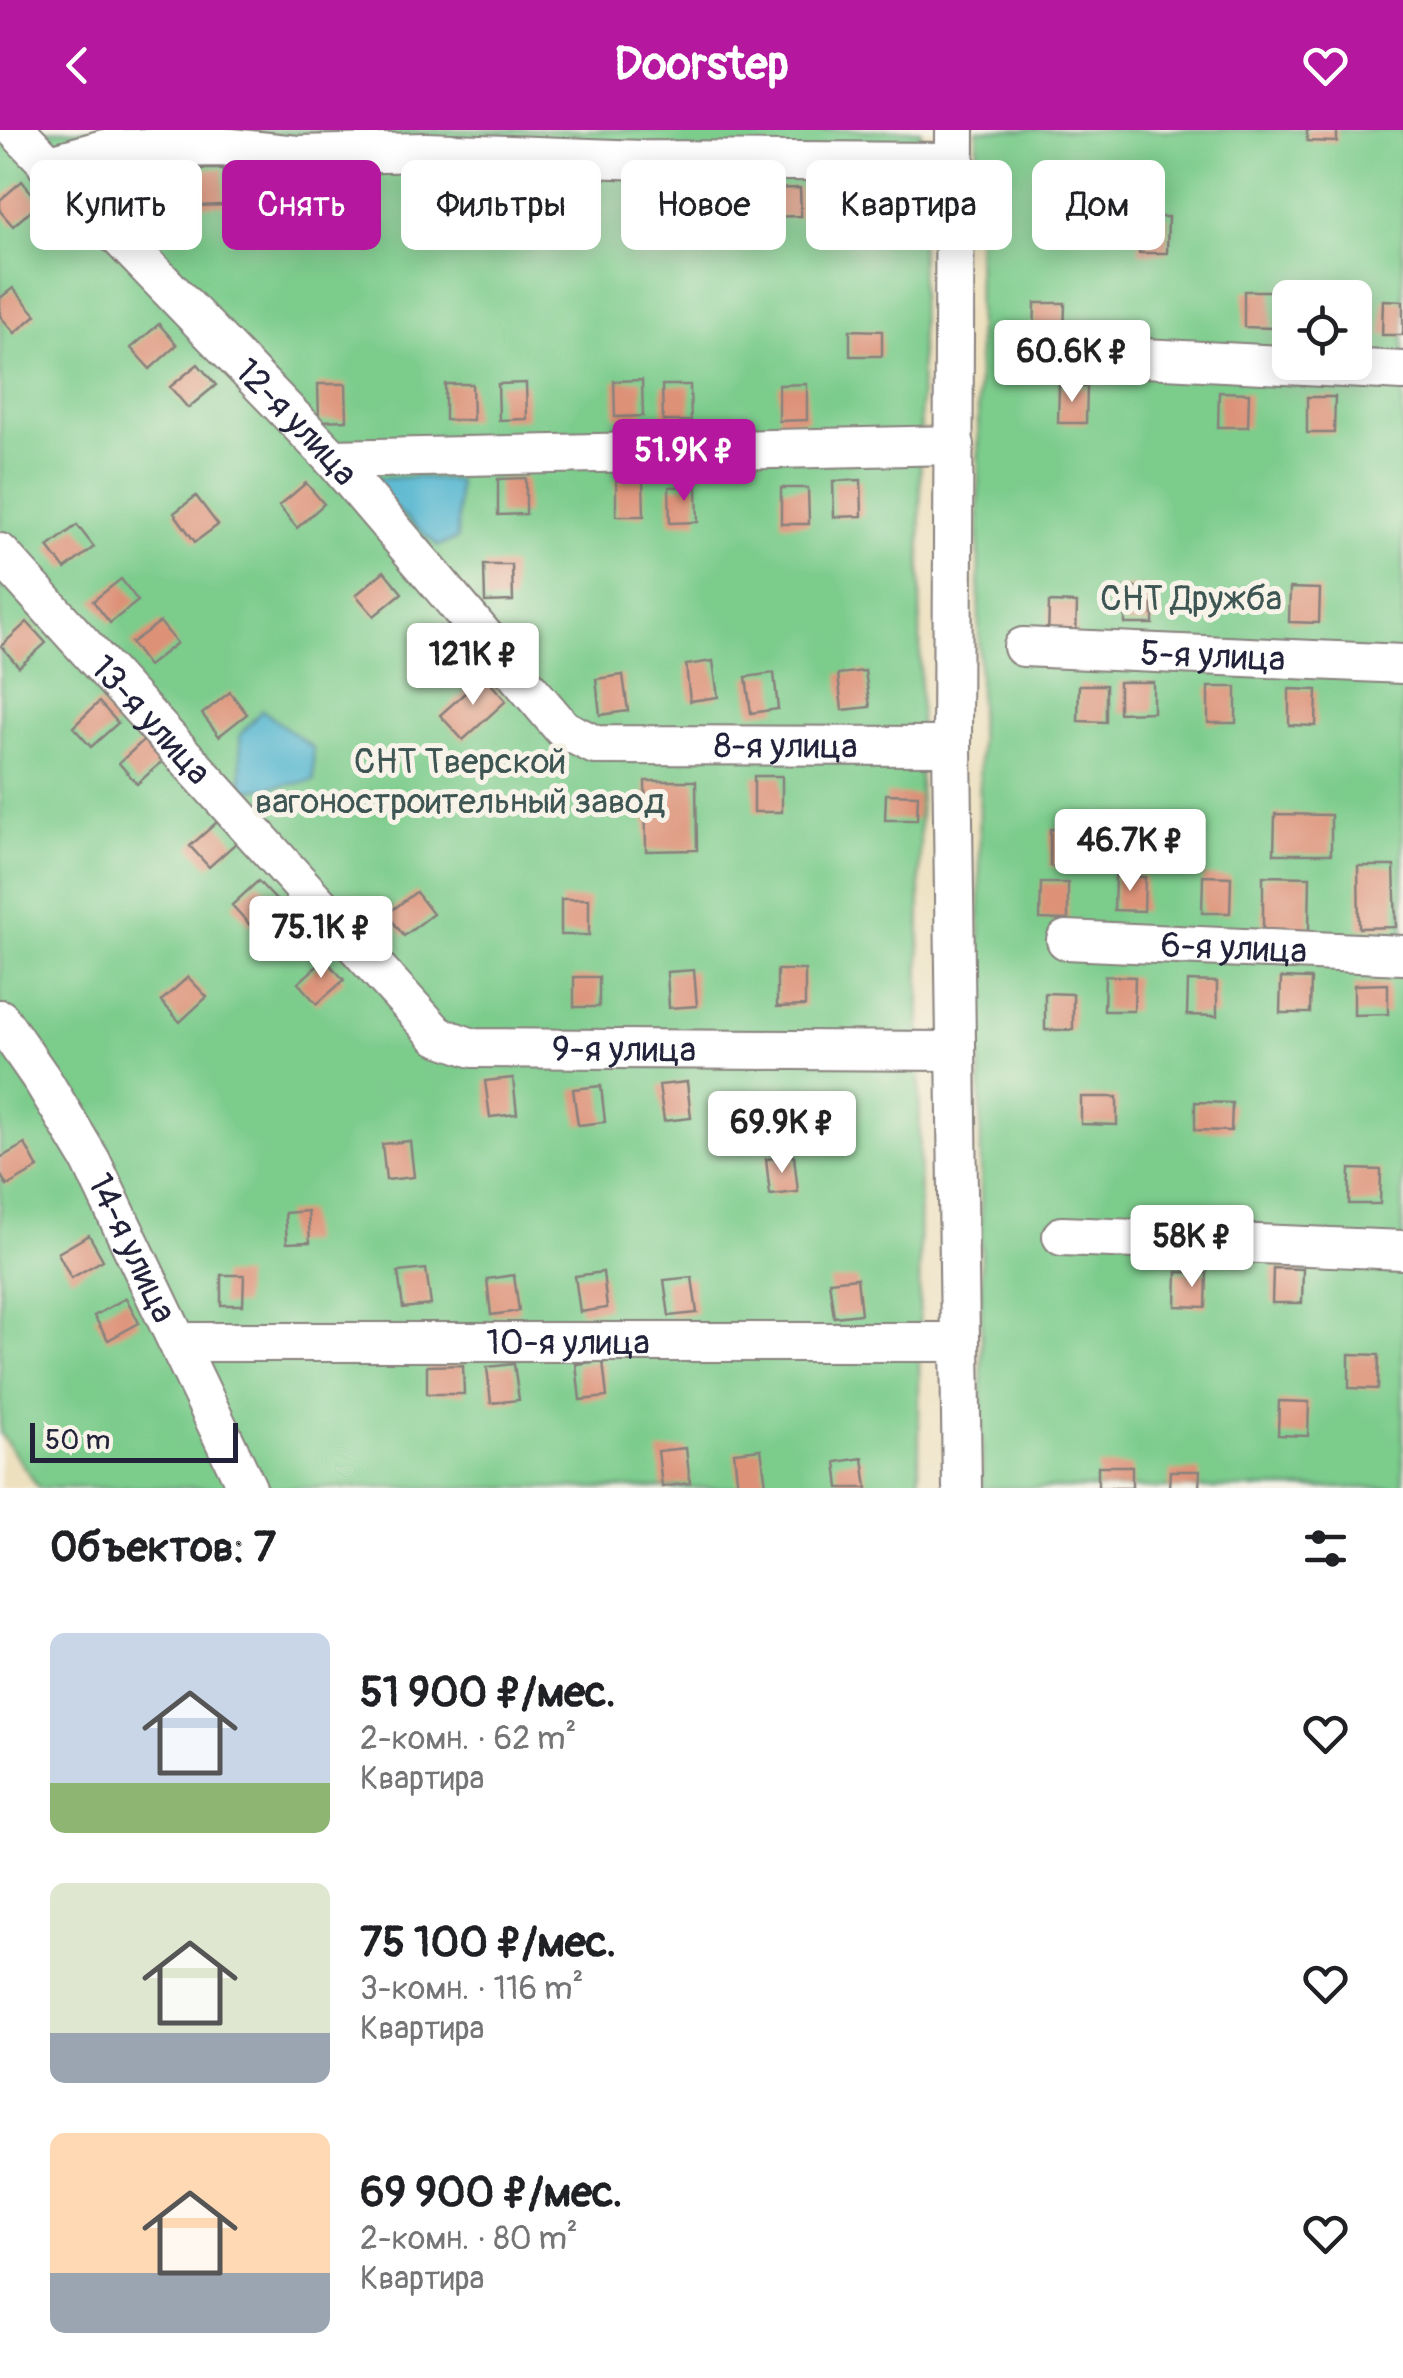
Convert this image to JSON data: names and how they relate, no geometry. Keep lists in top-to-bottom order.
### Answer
{
  "streets": {
    "street": [
      "12-я улица",
      "5-я улица",
      "13-я улица",
      "8-я улица",
      "6-я улица",
      "9-я улица",
      "14-я улица",
      "10-я улица"
    ]
  },
  "crossings": [
    ["12-я улица", "8-я улица"],
    ["13-я улица", "9-я улица"],
    ["14-я улица", "10-я улица"]
  ],
  "parks": ["СНТ Дружба", "СНТ Тверской вагоностроительный завод"],
  "scale_bar": "50 m",
  "page": {
    "header": "Doorstep",
    "chip": [
      "Купить",
      "Снять",
      "Фильтры",
      "Новое",
      "Квартира",
      "Дом"
    ],
    "price": [
      "60.6K ₽",
      "51.9K ₽",
      "121K ₽",
      "46.7K ₽",
      "75.1K ₽",
      "69.9K ₽",
      "58K ₽"
    ],
    "scale": "50 m",
    "heading": "Объектов: 7",
    "list": [
      {
        "name": "51 900 ₽/мес.",
        "note": "2-комн. · 62 m² · Квартира"
      },
      {
        "name": "75 100 ₽/мес.",
        "note": "3-комн. · 116 m² · Квартира"
      },
      {
        "name": "69 900 ₽/мес.",
        "note": "2-комн. · 80 m² · Квартира"
      }
    ]
  }
}
